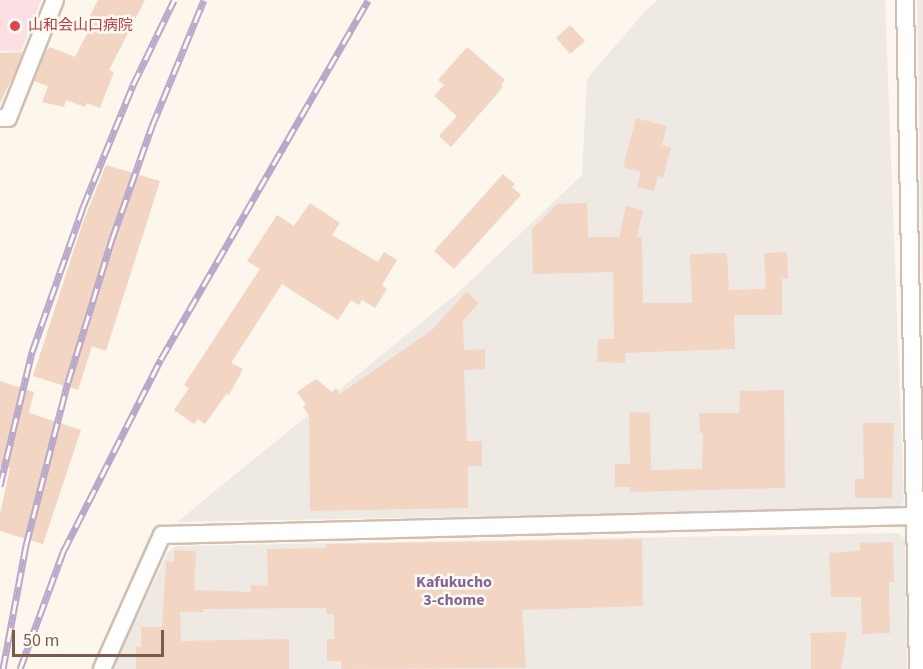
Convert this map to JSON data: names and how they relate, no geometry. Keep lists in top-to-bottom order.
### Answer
{
  "districts": ["Kafukucho 3-chome"],
  "places": ["山和会山口病院"],
  "scale_bar": "50 m"
}
